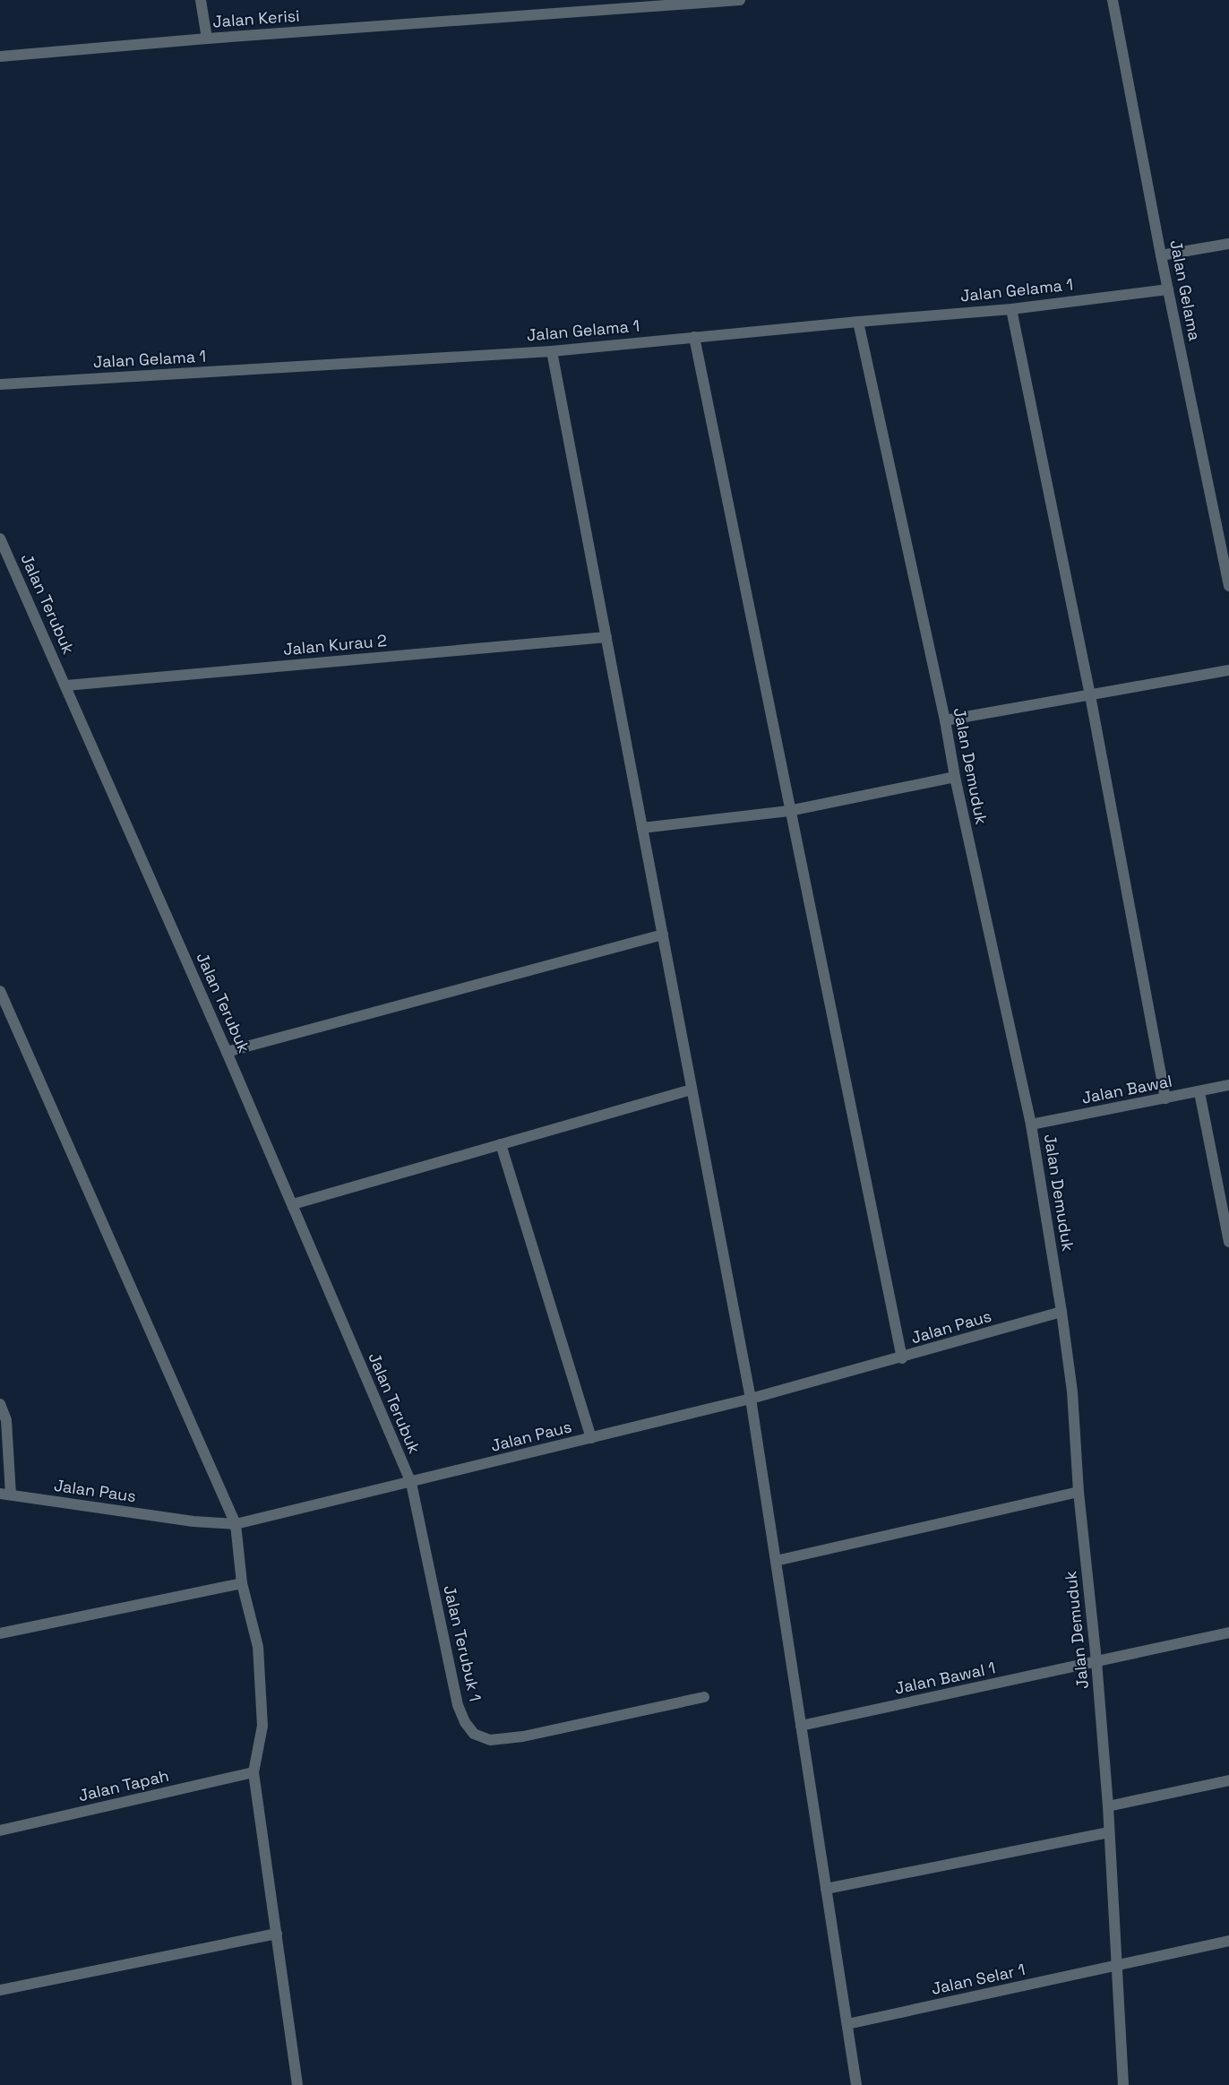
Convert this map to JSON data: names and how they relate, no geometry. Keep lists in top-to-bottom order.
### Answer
{
  "streets": {
    "street": [
      "Jalan Kerisi",
      "Jalan Gelama 1",
      "Jalan Gelama",
      "Jalan Terubuk",
      "Jalan Kurau 2",
      "Jalan Demuduk",
      "Jalan Bawal",
      "Jalan Paus",
      "Jalan Terubuk 1",
      "Jalan Bawal 1",
      "Jalan Tapah",
      "Jalan Selar 1"
    ]
  },
  "crossings": [
    ["Jalan Gelama 1", "Jalan Gelama"],
    ["Jalan Gelama 1", "Jalan Demuduk"],
    ["Jalan Terubuk", "Jalan Kurau 2"],
    ["Jalan Terubuk", "Jalan Paus"],
    ["Jalan Terubuk", "Jalan Terubuk 1"],
    ["Jalan Demuduk", "Jalan Bawal"],
    ["Jalan Demuduk", "Jalan Paus"],
    ["Jalan Demuduk", "Jalan Bawal 1"],
    ["Jalan Demuduk", "Jalan Selar 1"],
    ["Jalan Paus", "Jalan Terubuk 1"]
  ]
}
